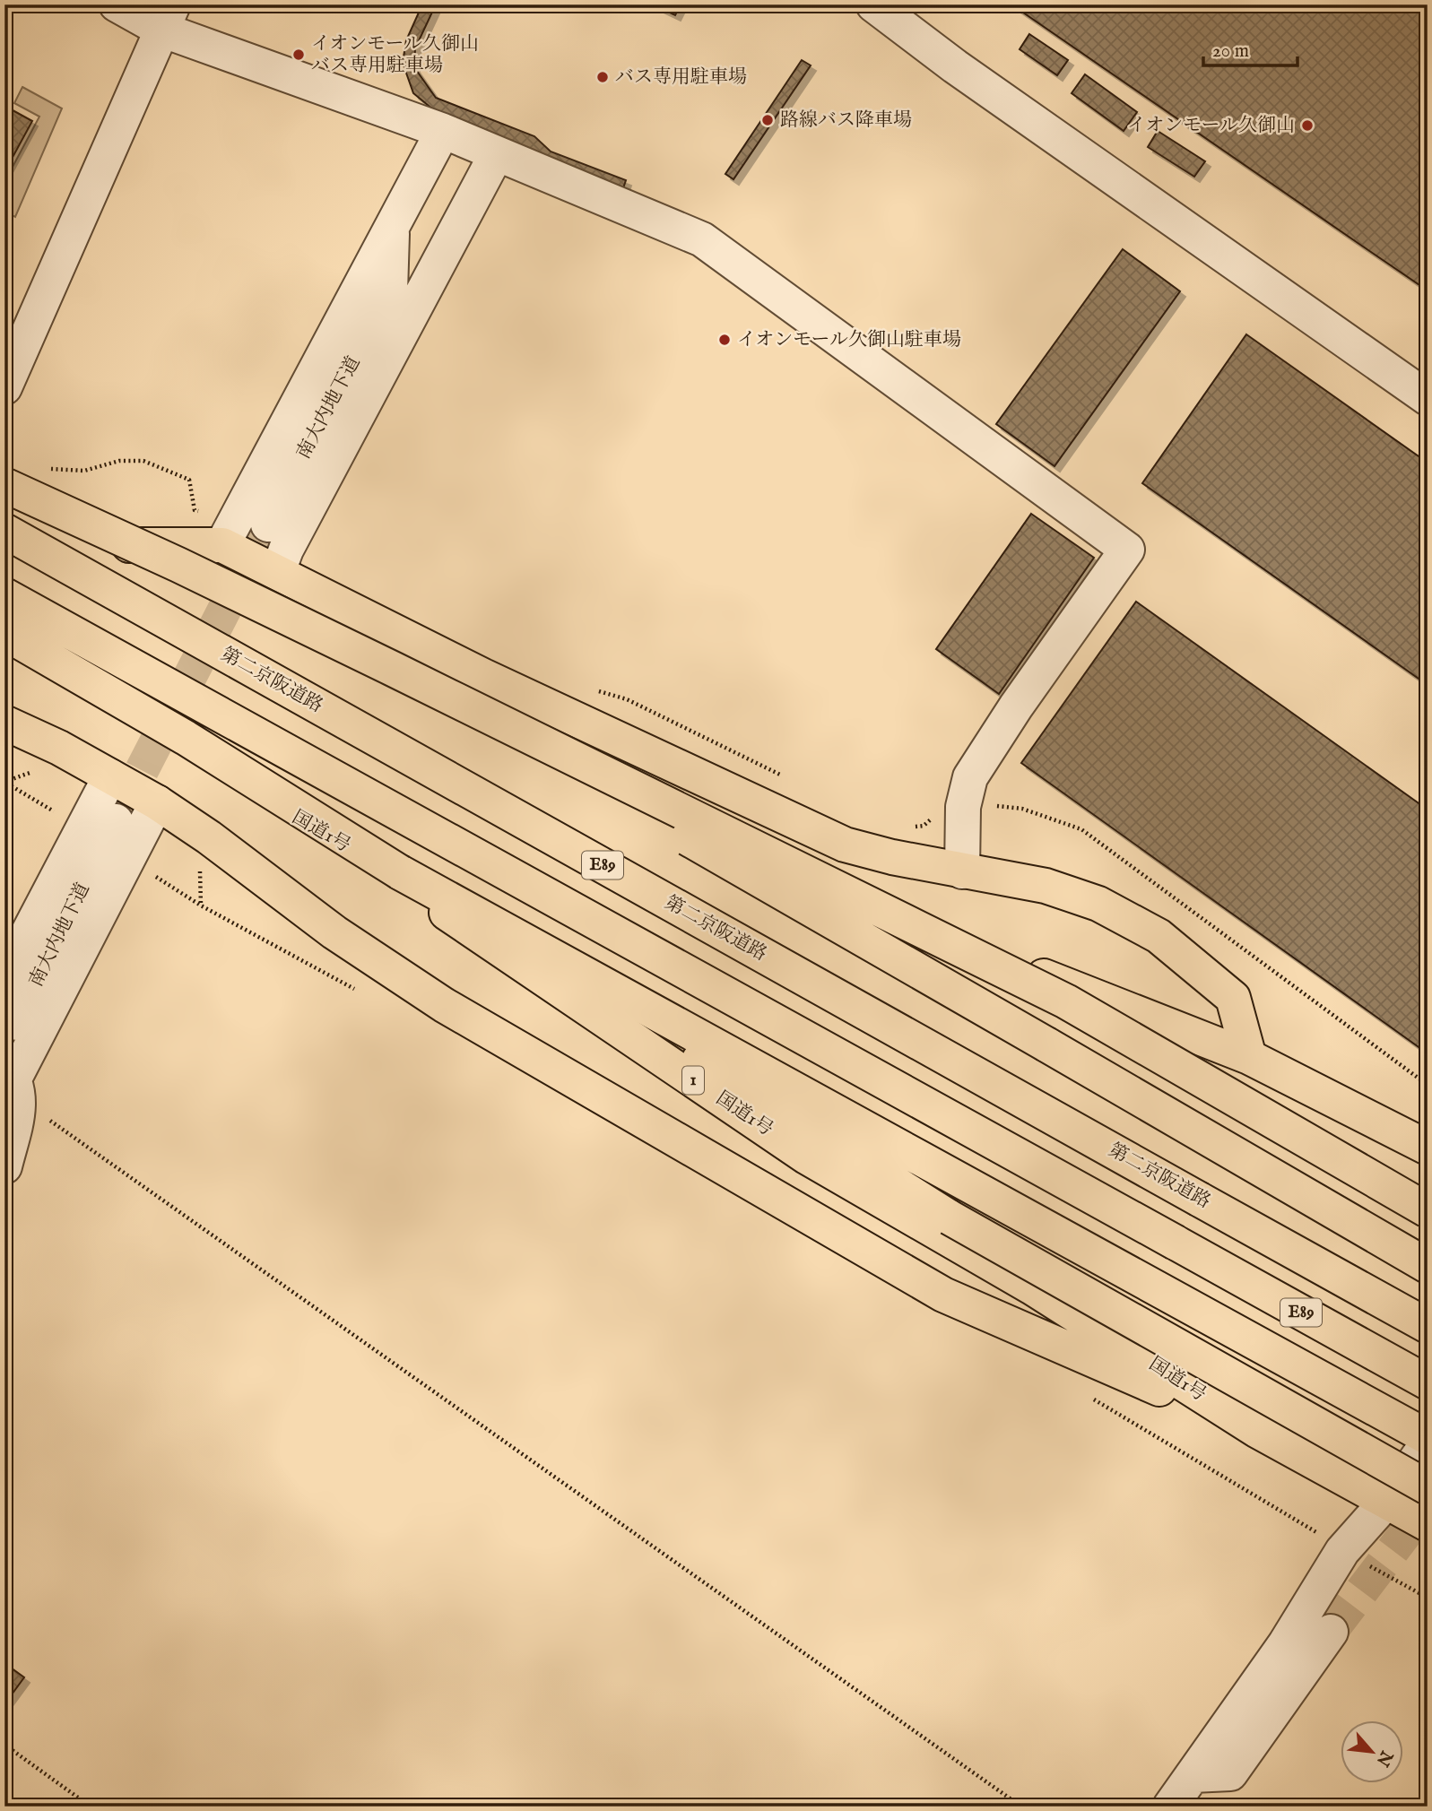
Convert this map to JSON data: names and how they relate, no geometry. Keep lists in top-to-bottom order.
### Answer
{
  "streets": {
    "highway": [
      "第二京阪道路",
      "国道1号",
      "E89",
      "1"
    ],
    "street": ["南大内地下道"]
  },
  "places": [
    "イオンモール久御山 バス専用駐車場",
    "バス専用駐車場",
    "路線バス降車場",
    "イオンモール久御山",
    "イオンモール久御山駐車場"
  ],
  "scale_bar": "20 m",
  "north": "bottom right"
}
